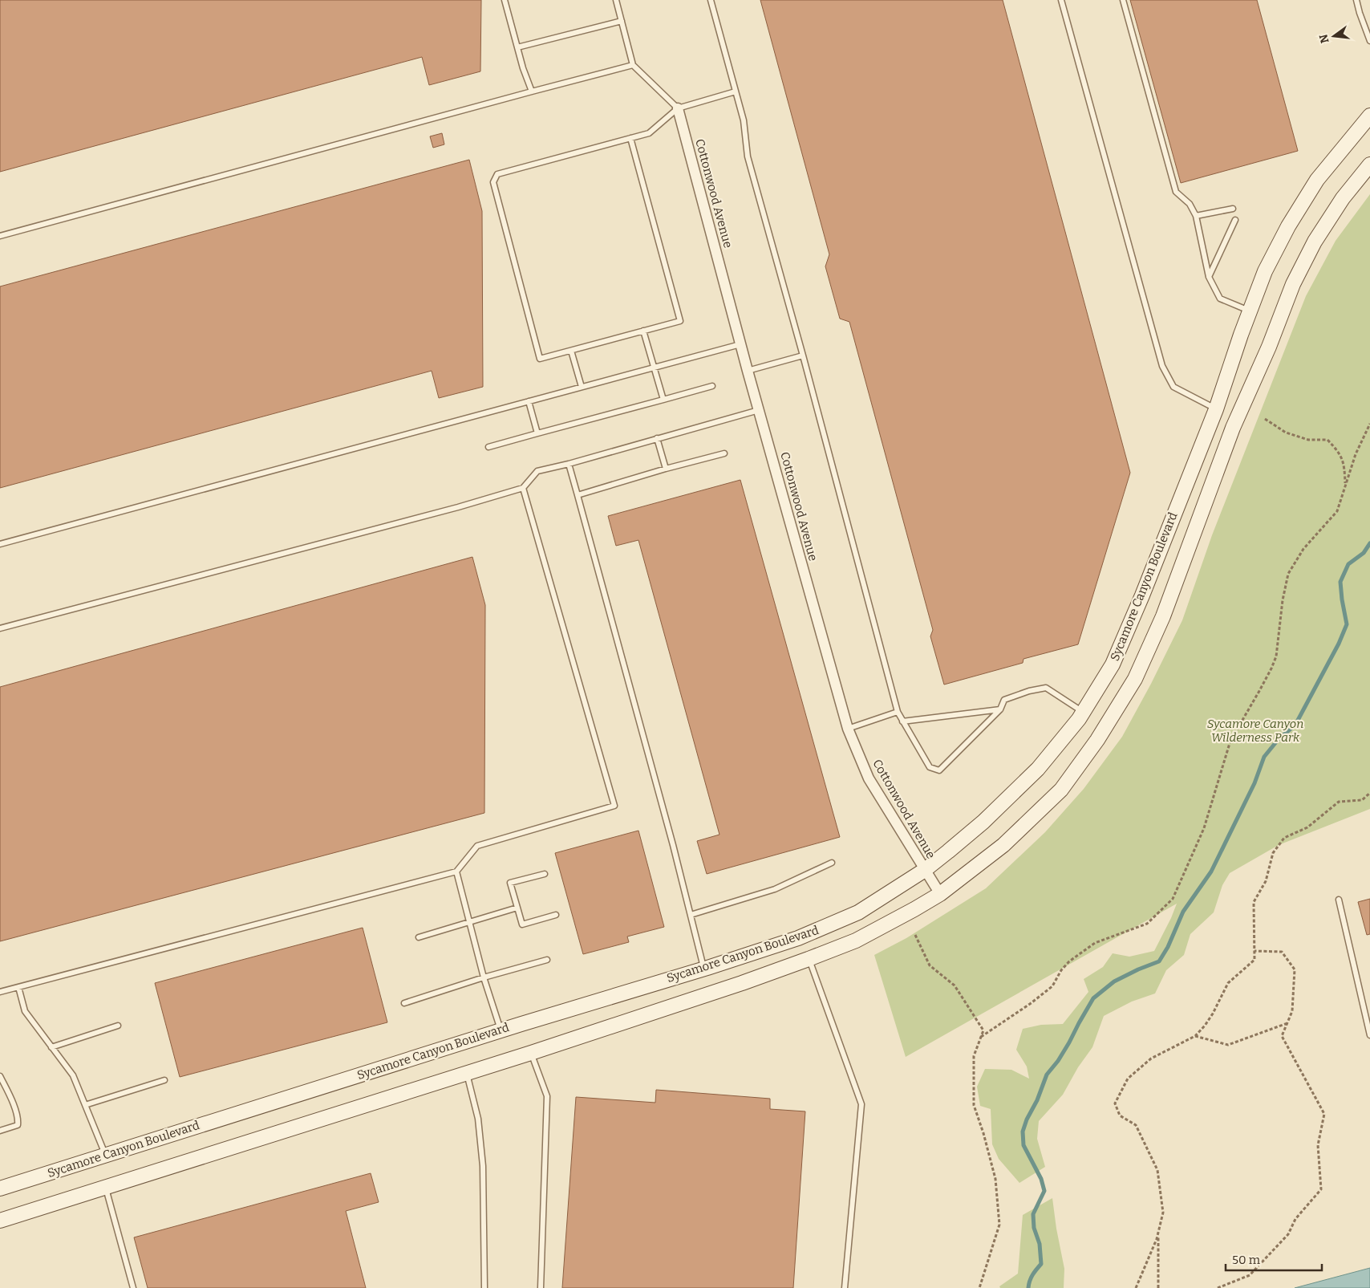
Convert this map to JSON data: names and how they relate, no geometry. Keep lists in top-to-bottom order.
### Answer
{
  "streets": {
    "main road": ["Sycamore Canyon Boulevard"],
    "street": ["Cottonwood Avenue"]
  },
  "crossings": [
    ["Cottonwood Avenue", "Sycamore Canyon Boulevard"]
  ],
  "parks": ["Sycamore Canyon Wilderness Park"],
  "scale_bar": "50 m",
  "north": "left"
}
